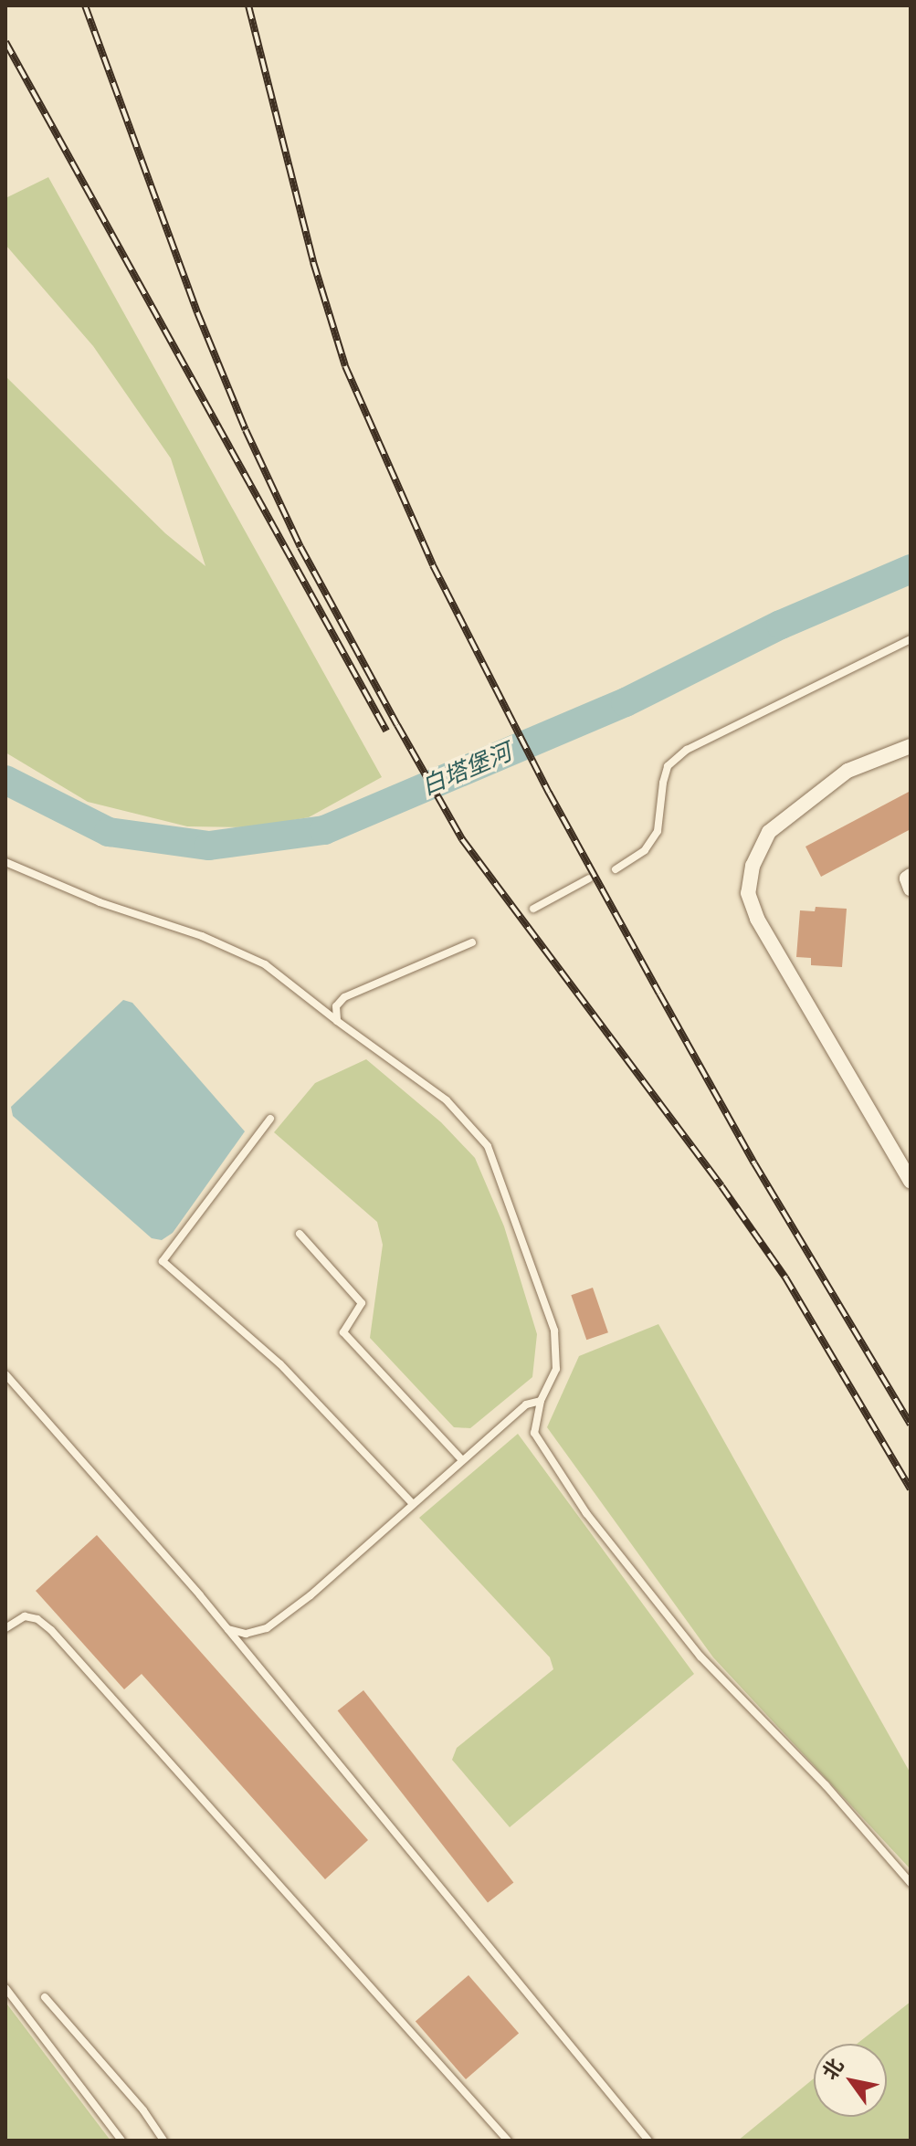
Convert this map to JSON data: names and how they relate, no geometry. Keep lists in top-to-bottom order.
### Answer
{
  "water": ["白塔堡河"],
  "north": "top left"
}
